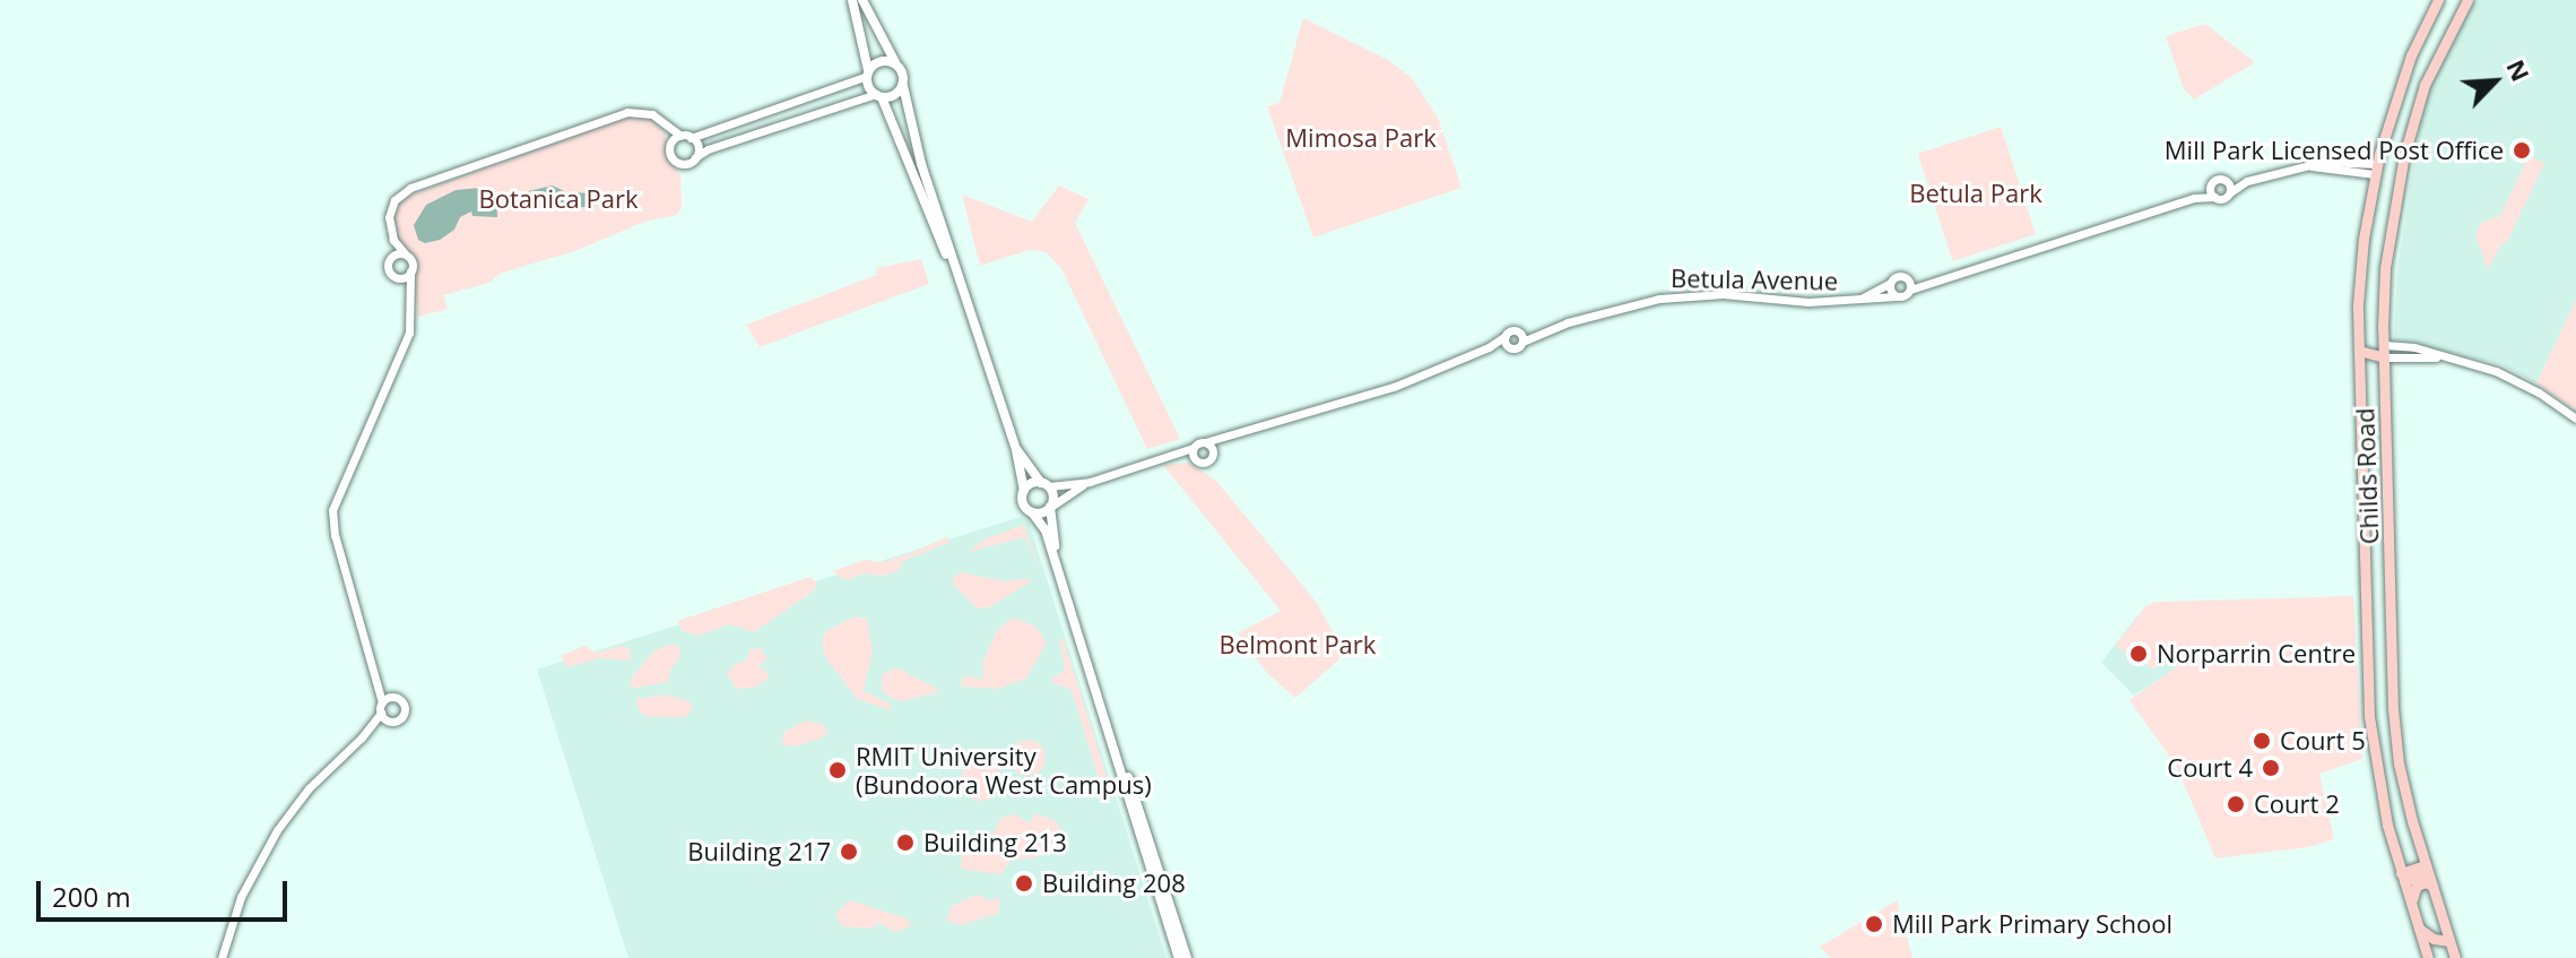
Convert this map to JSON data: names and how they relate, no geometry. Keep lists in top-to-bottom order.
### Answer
{
  "streets": {
    "main road": ["Childs Road"],
    "street": ["Betula Avenue"]
  },
  "parks": [
    "Mimosa Park",
    "Betula Park",
    "Botanica Park",
    "Belmont Park"
  ],
  "places": [
    "Mill Park Licensed Post Office",
    "Norparrin Centre",
    "Court 5",
    "Court 4",
    "RMIT University (Bundoora West Campus)",
    "Court 2",
    "Building 213",
    "Building 217",
    "Building 208",
    "Mill Park Primary School"
  ],
  "scale_bar": "200 m",
  "north": "top right"
}
